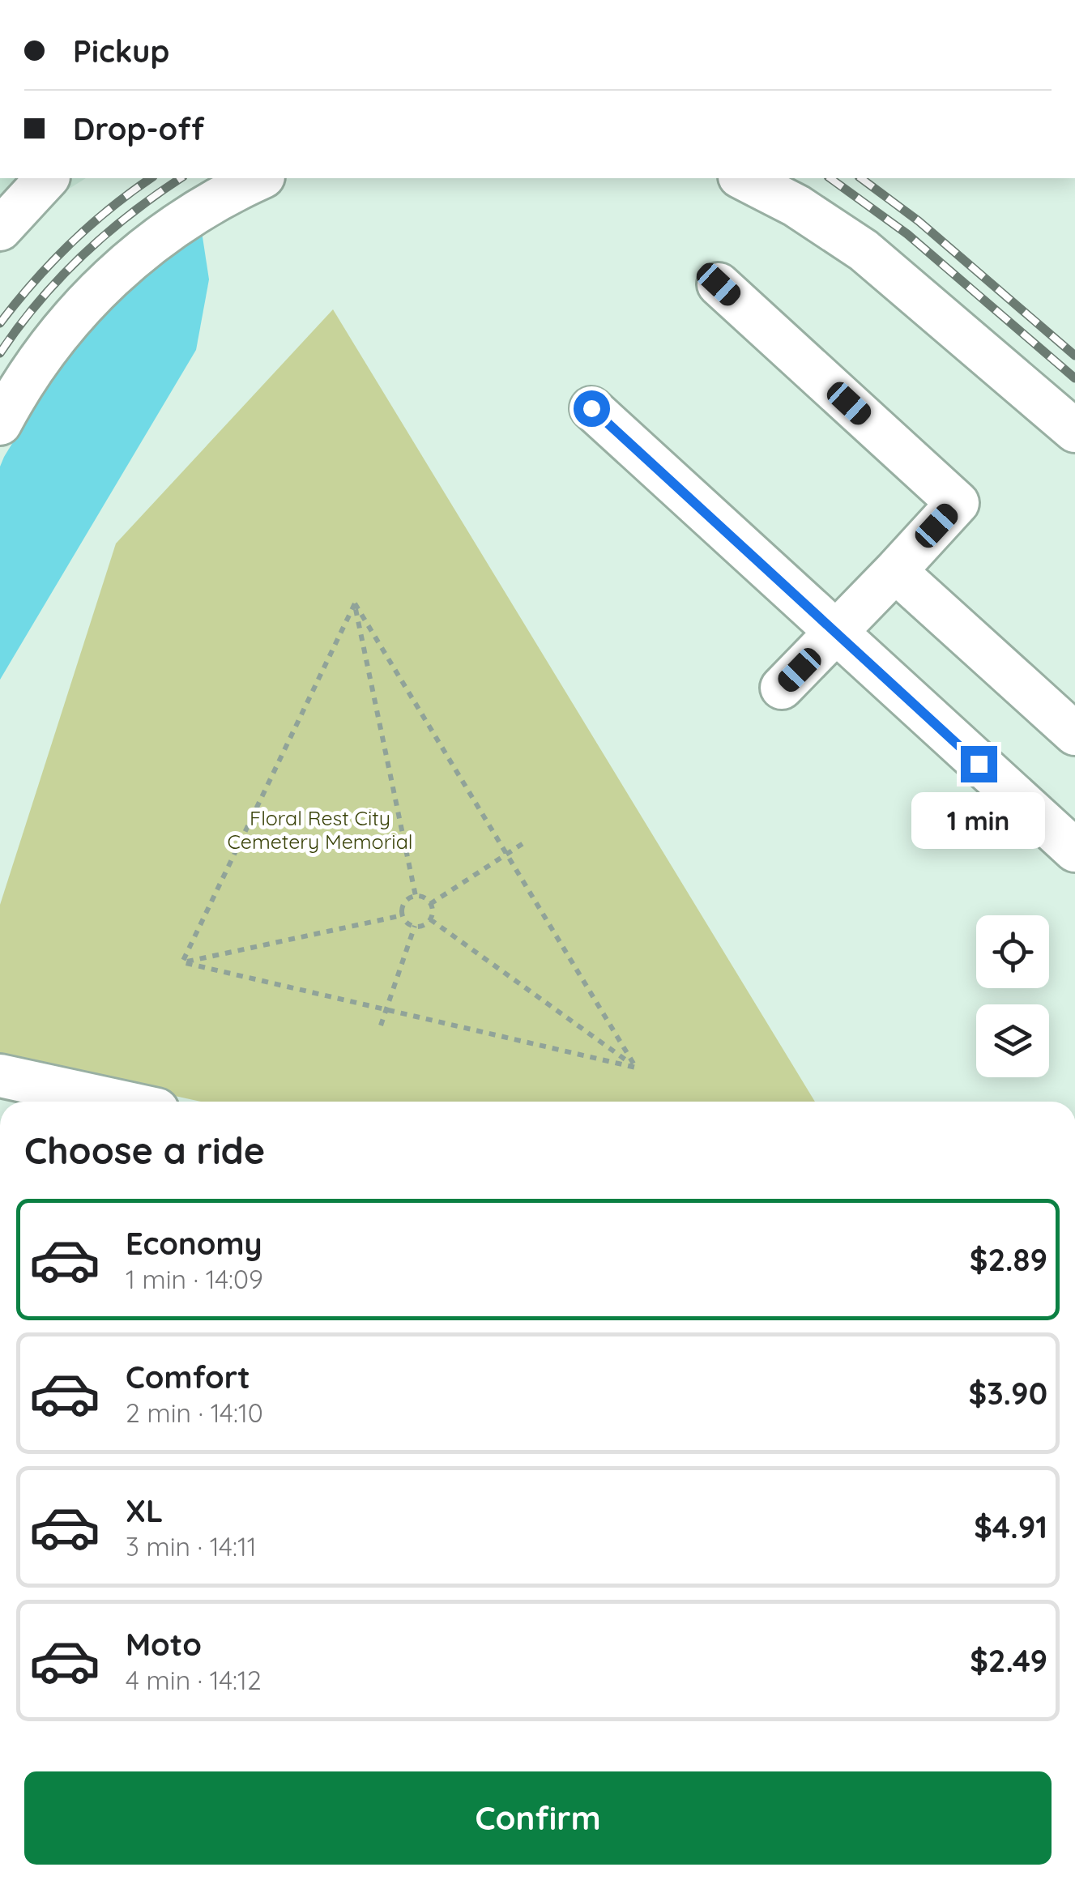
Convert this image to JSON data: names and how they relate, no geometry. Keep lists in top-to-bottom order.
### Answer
{
  "parks": ["Floral Rest City Cemetery Memorial"],
  "page": {
    "banner": ["Pickup", "Drop-off"],
    "bubble": "1 min",
    "heading": "Choose a ride",
    "list": [
      {
        "name": "Economy",
        "note": "1 min · 14:09",
        "value": "$2.89"
      },
      {
        "name": "Comfort",
        "note": "2 min · 14:10",
        "value": "$3.90"
      },
      {
        "name": "XL",
        "note": "3 min · 14:11",
        "value": "$4.91"
      },
      {
        "name": "Moto",
        "note": "4 min · 14:12",
        "value": "$2.49"
      }
    ],
    "buttons": "Confirm"
  }
}
